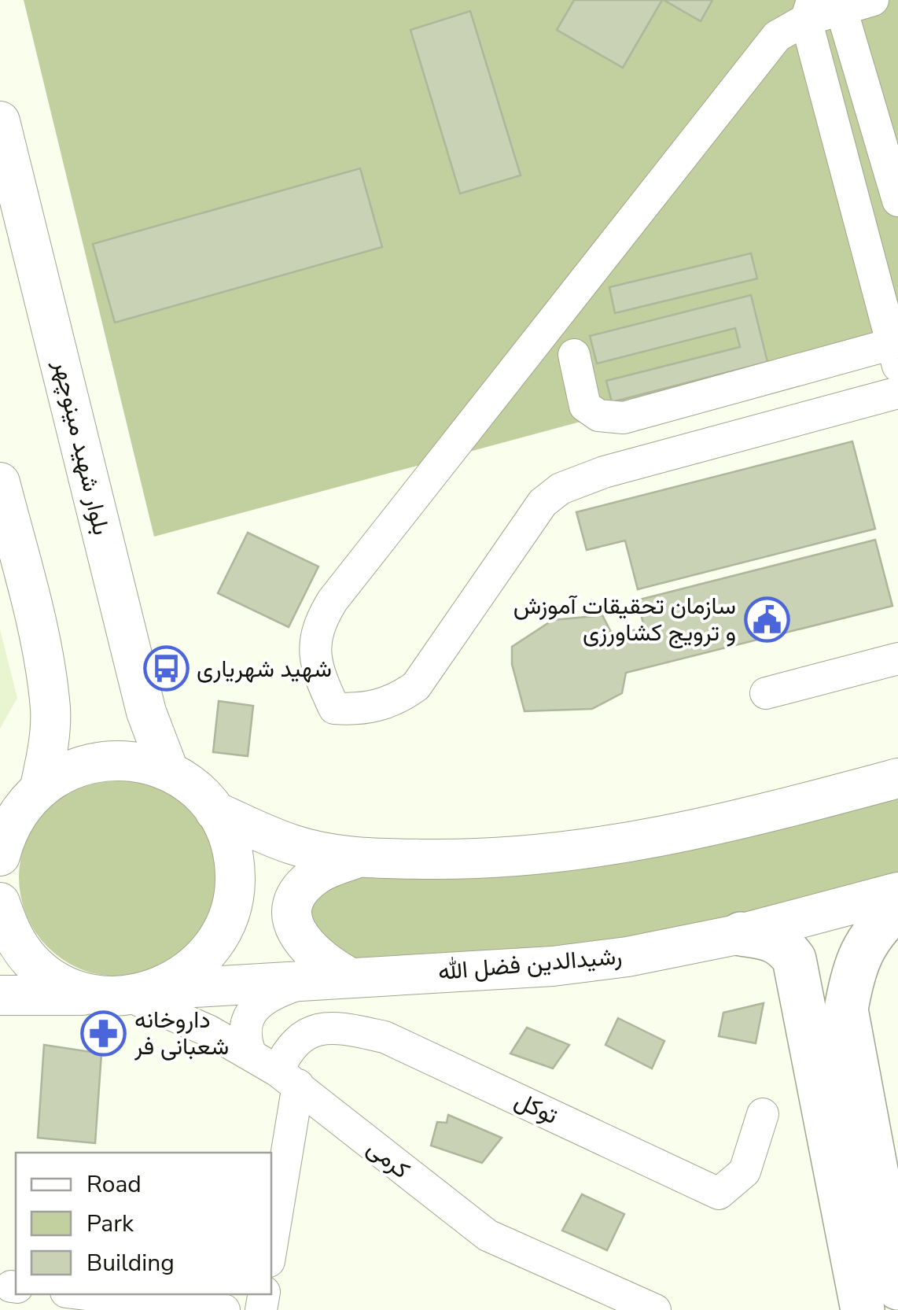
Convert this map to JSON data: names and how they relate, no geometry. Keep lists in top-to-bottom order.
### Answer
{
  "streets": {
    "main road": ["بلوار شهید مینوچهر", "رشیدالدین فضل الله"],
    "street": ["توکل", "کرمی"]
  },
  "crossings": [
    ["رشیدالدین فضل الله", "کرمی"],
    ["توکل", "کرمی"]
  ],
  "places": {
    "public building": ["سازمان تحقیقات آموزش و ترویج کشاورزی"],
    "bus stop": ["شهید شهریاری"],
    "pharmacy": ["داروخانه شعبانی فر"]
  },
  "legend": ["Road", "Park", "Building"]
}
